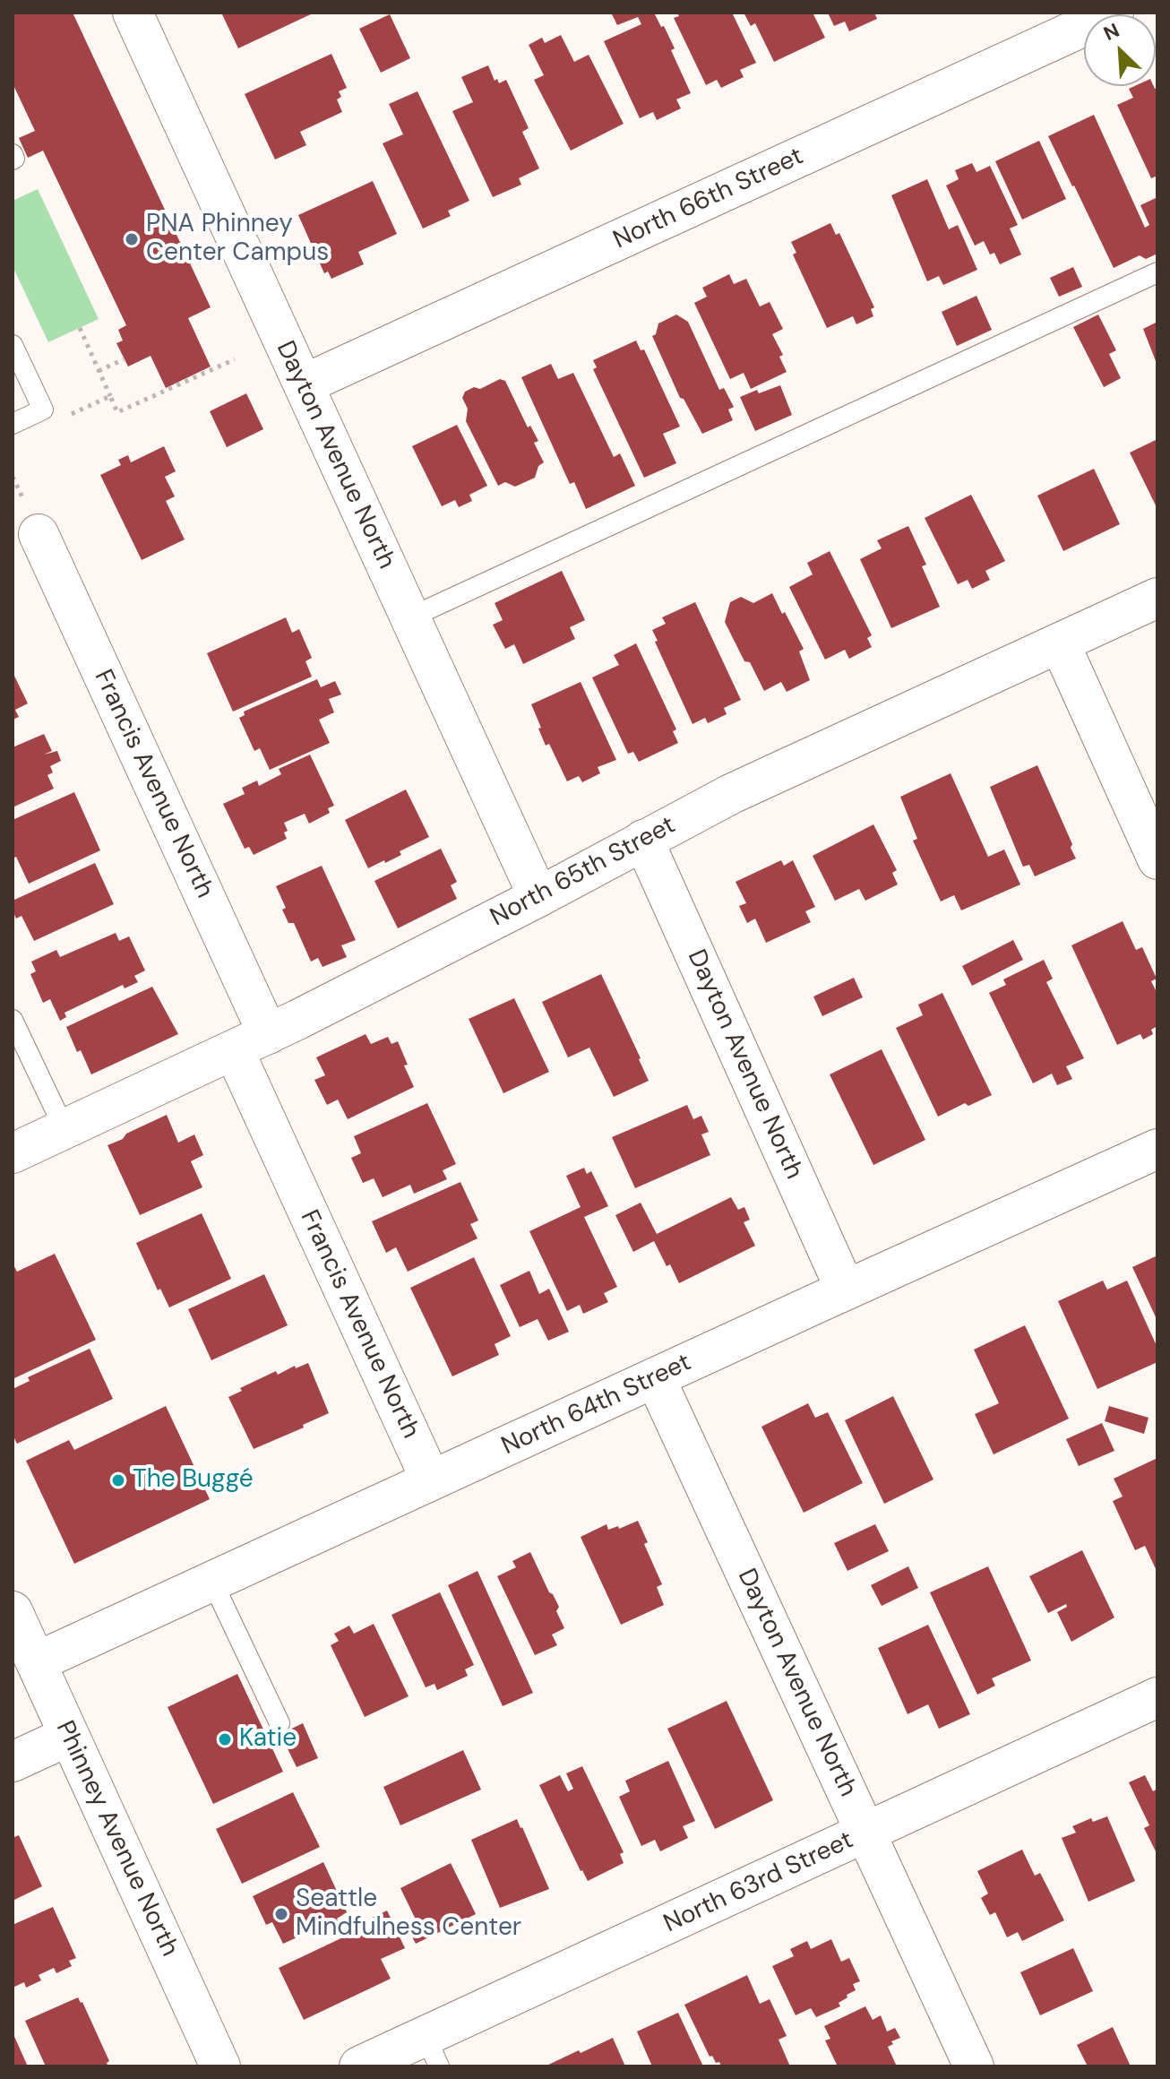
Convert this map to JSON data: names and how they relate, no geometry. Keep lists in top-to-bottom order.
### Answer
{
  "streets": {
    "street": [
      "North 66th Street",
      "Dayton Avenue North",
      "Francis Avenue North",
      "North 65th Street",
      "North 64th Street",
      "Phinney Avenue North",
      "North 63rd Street"
    ]
  },
  "crossings": [
    ["North 66th Street", "Dayton Avenue North"],
    ["Dayton Avenue North", "North 65th Street"],
    ["Dayton Avenue North", "North 64th Street"],
    ["Dayton Avenue North", "North 63rd Street"],
    ["Francis Avenue North", "North 65th Street"],
    ["Francis Avenue North", "North 64th Street"],
    ["North 64th Street", "Phinney Avenue North"]
  ],
  "places": [
    "PNA Phinney Center Campus",
    "The Buggé",
    "Katie",
    "Seattle Mindfulness Center"
  ],
  "north": "top left"
}
